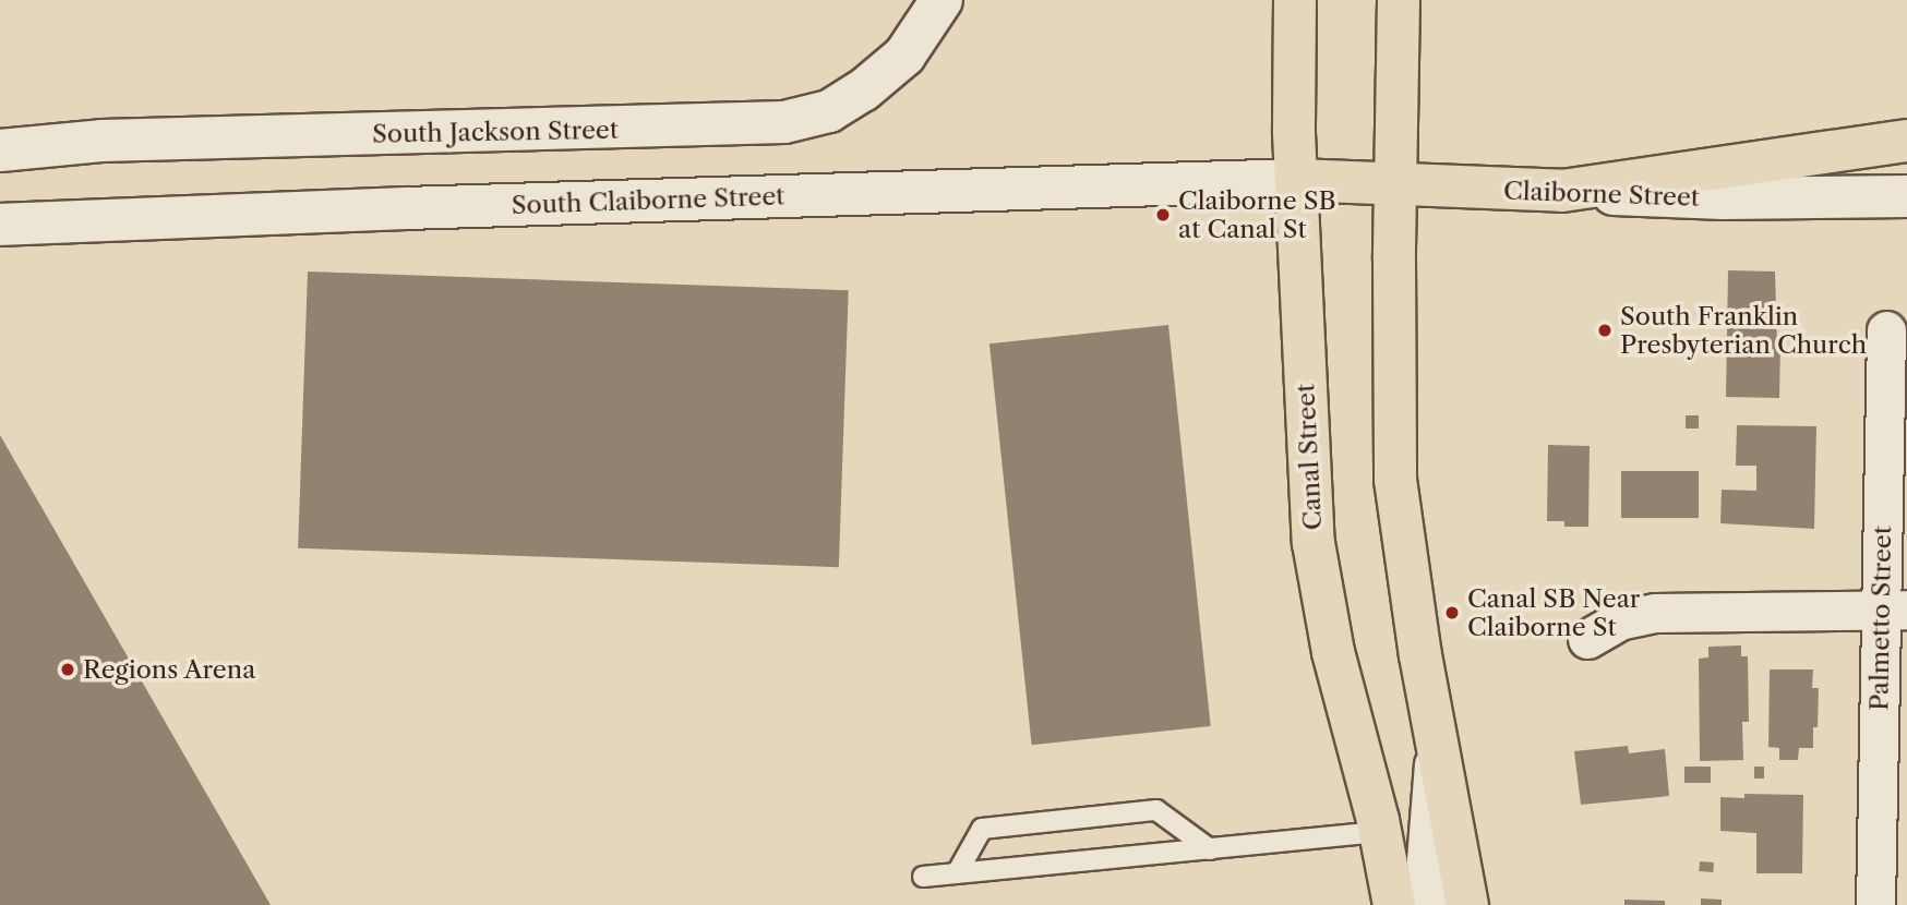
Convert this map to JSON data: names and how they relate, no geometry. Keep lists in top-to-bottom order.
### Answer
{
  "streets": {
    "main road": ["Claiborne Street", "Canal Street"],
    "street": ["South Jackson Street", "South Claiborne Street", "Palmetto Street"]
  },
  "crossings": [
    ["Claiborne Street", "South Claiborne Street"],
    ["Claiborne Street", "Canal Street"],
    ["South Claiborne Street", "Canal Street"]
  ],
  "places": [
    "Claiborne SB at Canal St",
    "South Franklin Presbyterian Church",
    "Canal SB Near Claiborne St",
    "Regions Arena"
  ]
}
